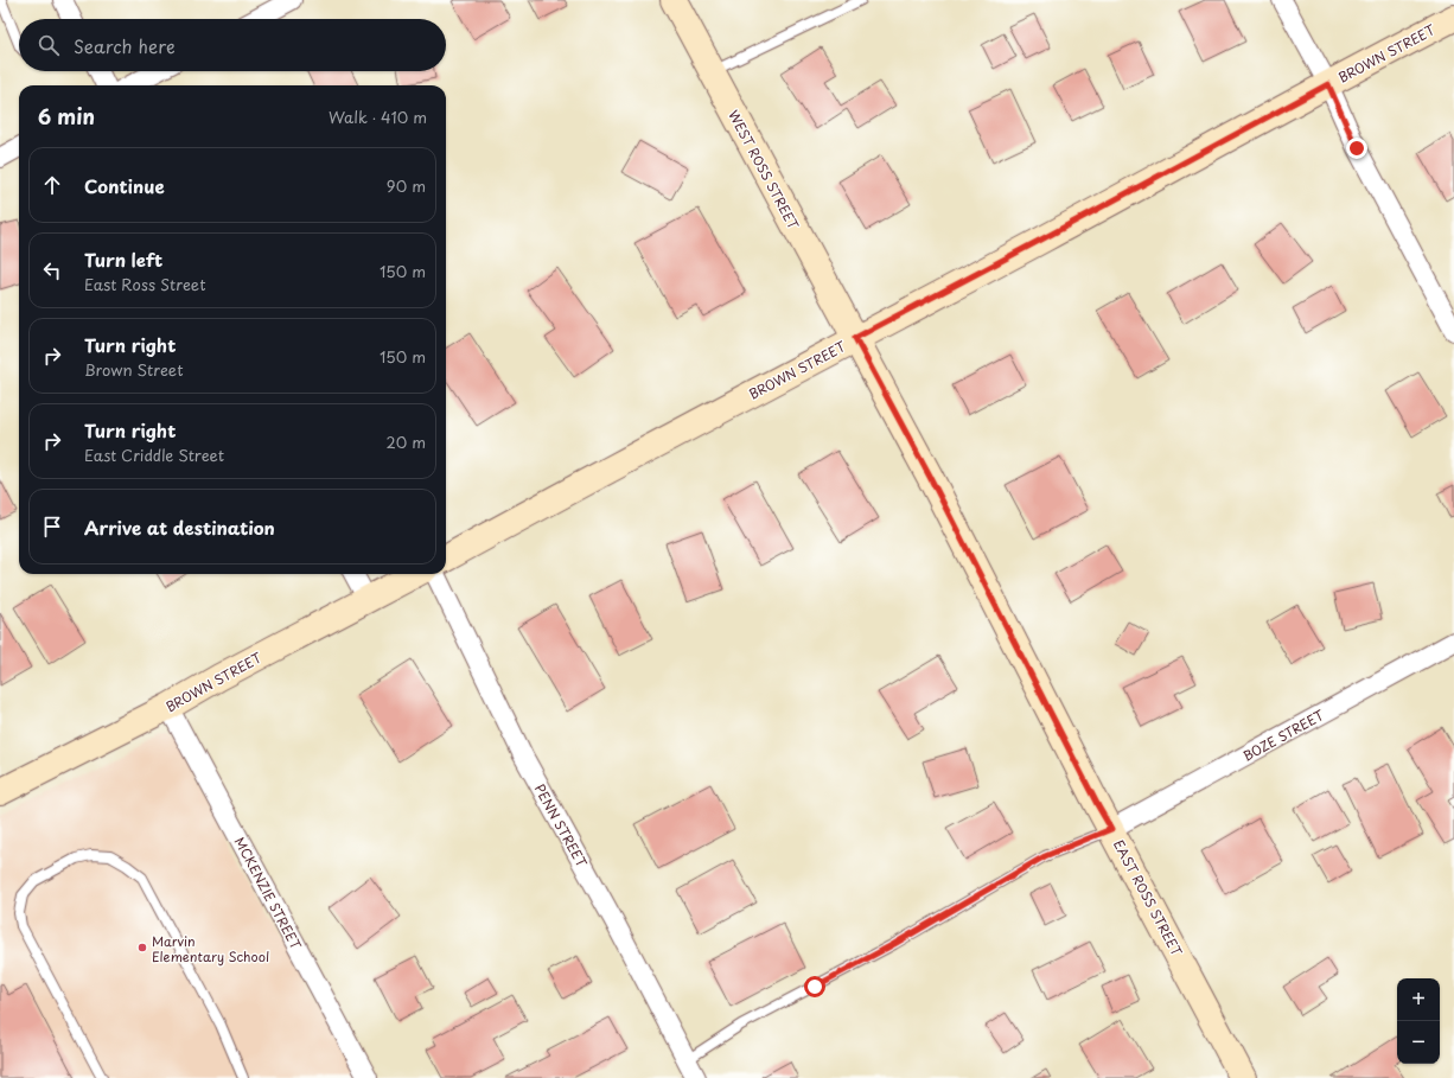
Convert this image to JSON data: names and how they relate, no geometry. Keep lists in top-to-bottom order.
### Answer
{
  "streets": {
    "main road": ["BROWN STREET", "WEST ROSS STREET", "EAST ROSS STREET"],
    "street": ["BOZE STREET", "PENN STREET", "MCKENZIE STREET"]
  },
  "crossings": [
    ["BROWN STREET", "WEST ROSS STREET"],
    ["BROWN STREET", "MCKENZIE STREET"],
    ["BROWN STREET", "EAST ROSS STREET"],
    ["WEST ROSS STREET", "EAST ROSS STREET"],
    ["BOZE STREET", "EAST ROSS STREET"]
  ],
  "places": ["Marvin Elementary School"],
  "page": {
    "search": "Search here",
    "heading": ["6 min", "Walk · 410 m"],
    "list": [
      ["Continue", "90 m"],
      ["Turn left", "East Ross Street", "150 m"],
      ["Turn right", "Brown Street", "150 m"],
      ["Turn right", "East Criddle Street", "20 m"],
      "Arrive at destination"
    ],
    "map_buttons": ["+", "−"]
  }
}
